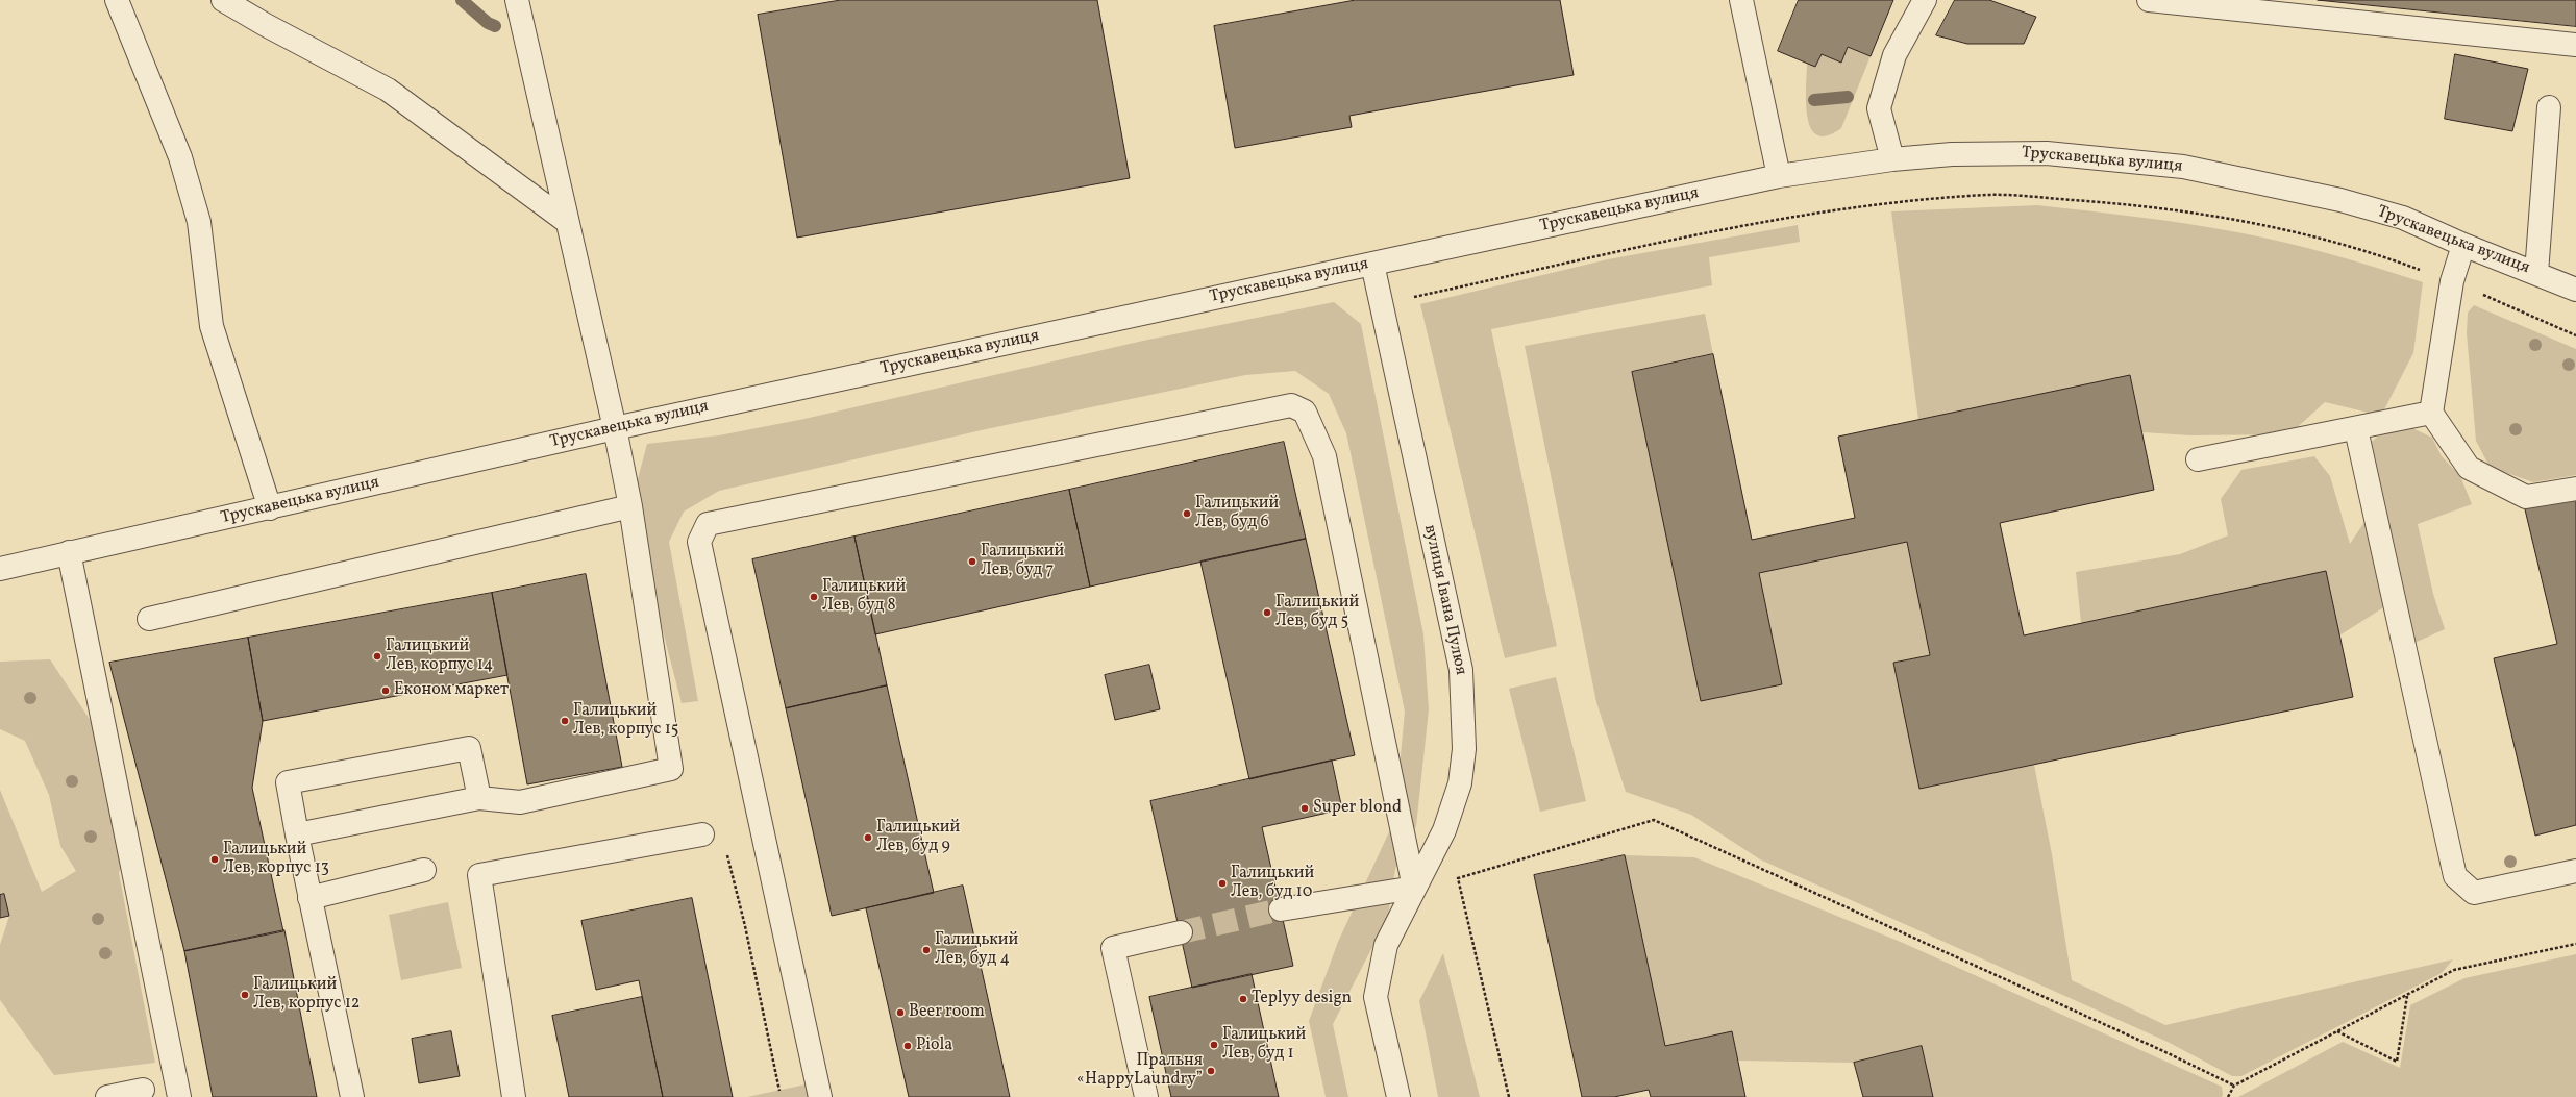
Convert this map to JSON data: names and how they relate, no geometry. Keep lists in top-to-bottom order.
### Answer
{
  "streets": {
    "street": ["Трускавецька вулиця", "вулиця Івана Пулюя"]
  },
  "crossings": [
    ["Трускавецька вулиця", "вулиця Івана Пулюя"]
  ],
  "places": [
    "Галицький Лев, буд 6",
    "Галицький Лев, буд 7",
    "Галицький Лев, буд 8",
    "Галицький Лев, буд 5",
    "Галицький Лев, корпус 14",
    "Економ маркет",
    "Галицький Лев, корпус 15",
    "Super blond",
    "Галицький Лев, буд 9",
    "Галицький Лев, корпус 13",
    "Галицький Лев, буд 10",
    "Галицький Лев, буд 4",
    "Галицький Лев, корпус 12",
    "Teplyy design",
    "Beer room",
    "Галицький Лев, буд 1",
    "Piola",
    "Пральня «HappyLaundry”"
  ]
}
